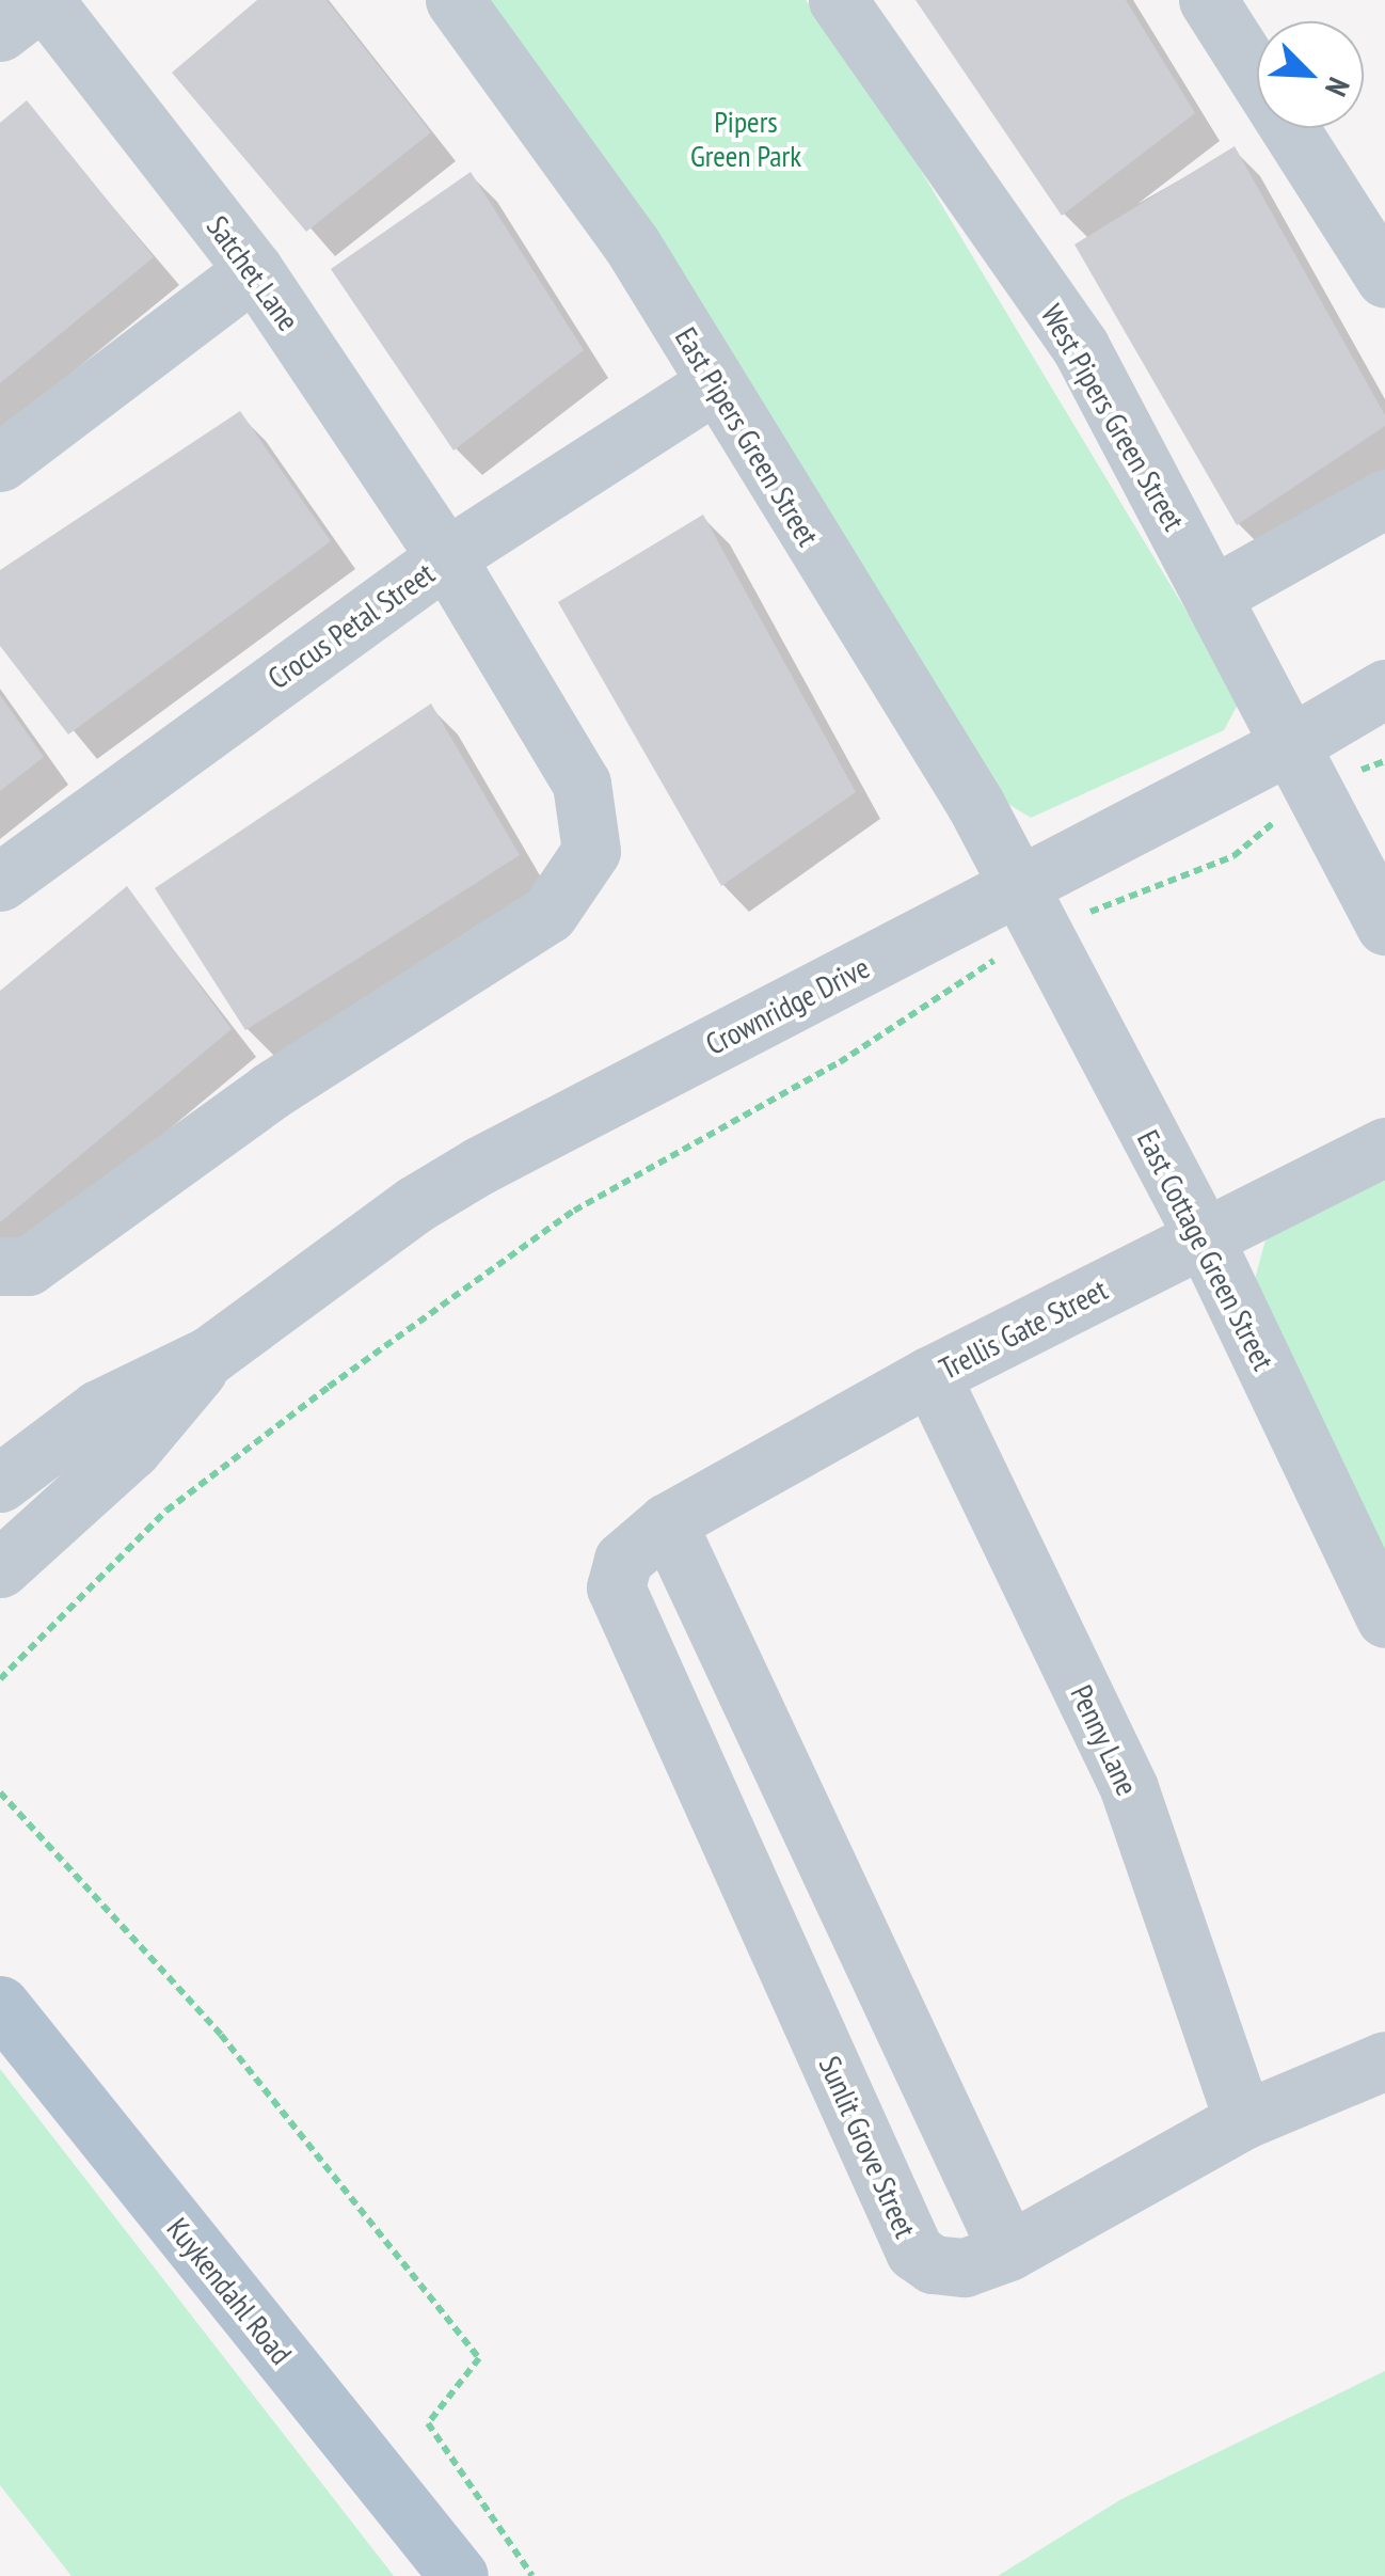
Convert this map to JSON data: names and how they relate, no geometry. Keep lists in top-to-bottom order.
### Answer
{
  "streets": {
    "main road": ["Kuykendahl Road"],
    "street": [
      "Satchet Lane",
      "West Pipers Green Street",
      "East Pipers Green Street",
      "Crocus Petal Street",
      "Crownridge Drive",
      "East Cottage Green Street",
      "Trellis Gate Street",
      "Penny Lane",
      "Sunlit Grove Street"
    ]
  },
  "crossings": [
    ["Satchet Lane", "Crocus Petal Street"],
    ["West Pipers Green Street", "Crownridge Drive"],
    ["East Pipers Green Street", "Crocus Petal Street"],
    ["East Pipers Green Street", "Crownridge Drive"],
    ["East Pipers Green Street", "East Cottage Green Street"],
    ["Crownridge Drive", "East Cottage Green Street"],
    ["East Cottage Green Street", "Trellis Gate Street"],
    ["Trellis Gate Street", "Penny Lane"],
    ["Trellis Gate Street", "Sunlit Grove Street"],
    ["Penny Lane", "Sunlit Grove Street"]
  ],
  "parks": ["Pipers Green Park"],
  "north": "bottom right"
}
